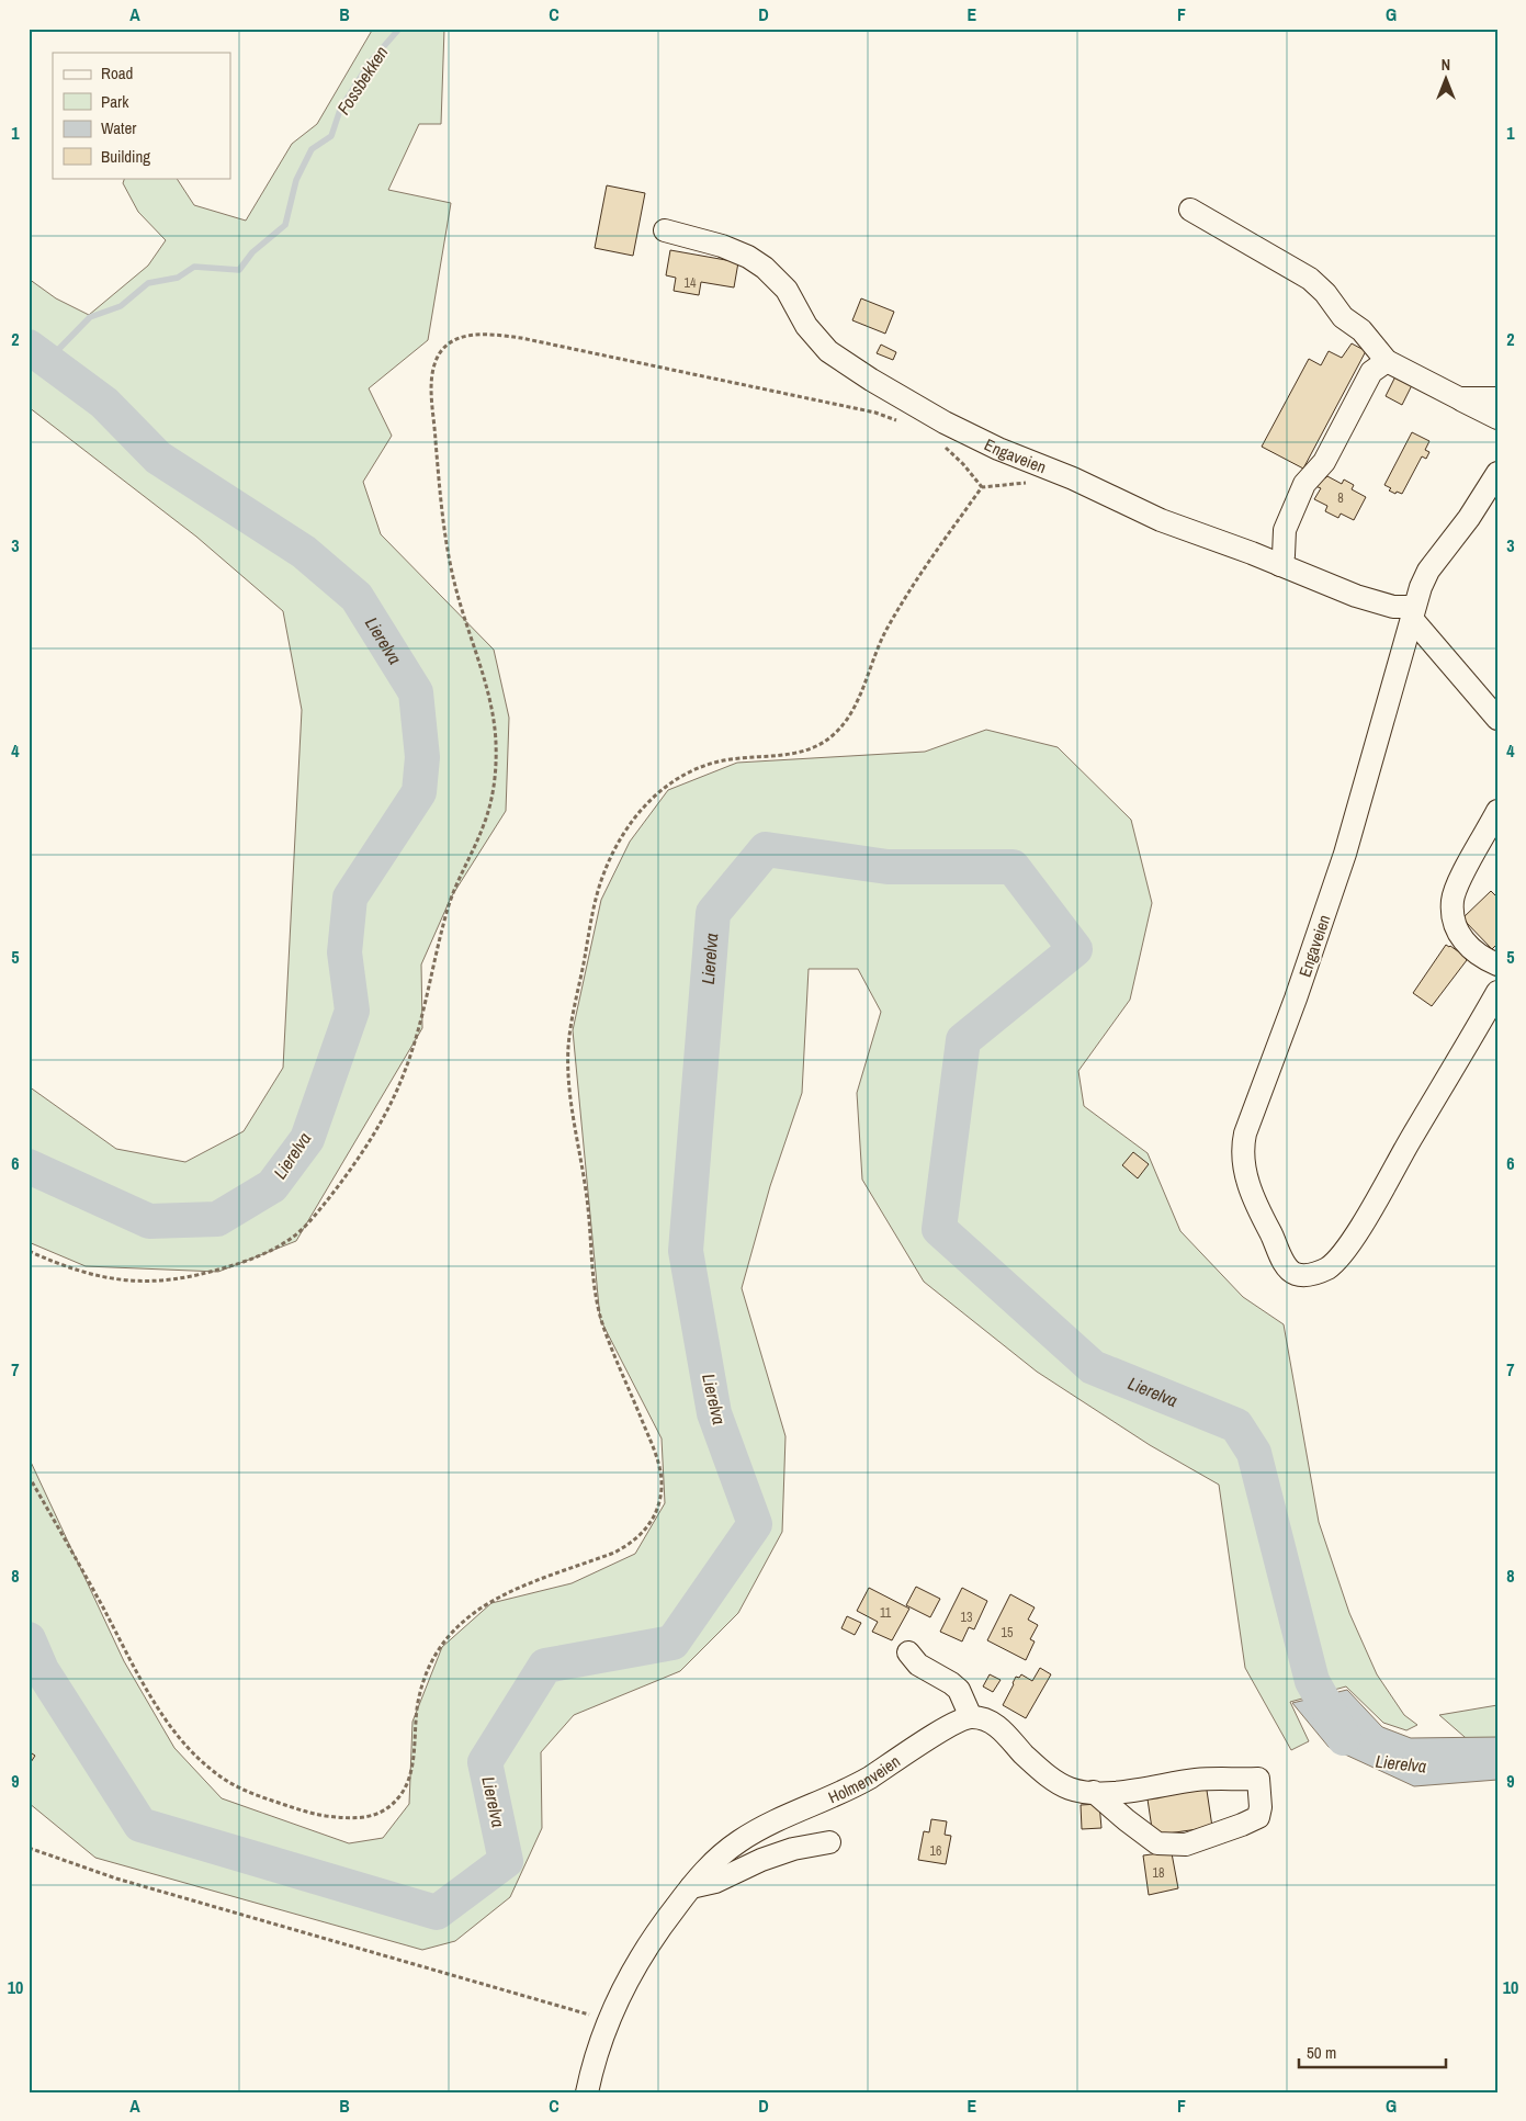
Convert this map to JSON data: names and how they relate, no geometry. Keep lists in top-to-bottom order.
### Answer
{
  "streets": {
    "street": ["Engaveien", "Holmenveien"]
  },
  "water": ["Fossbekken", "Lierelva"],
  "house_numbers": [
    "14",
    "8",
    "11",
    "13",
    "15",
    "16",
    "18"
  ],
  "legend": [
    "Road",
    "Park",
    "Water",
    "Building"
  ],
  "scale_bar": "50 m",
  "north": "top",
  "grid": {
    "columns": [
      "A",
      "B",
      "C",
      "D",
      "E",
      "F",
      "G"
    ],
    "rows": [
      "1",
      "2",
      "3",
      "4",
      "5",
      "6",
      "7",
      "8",
      "9",
      "10"
    ]
  }
}
